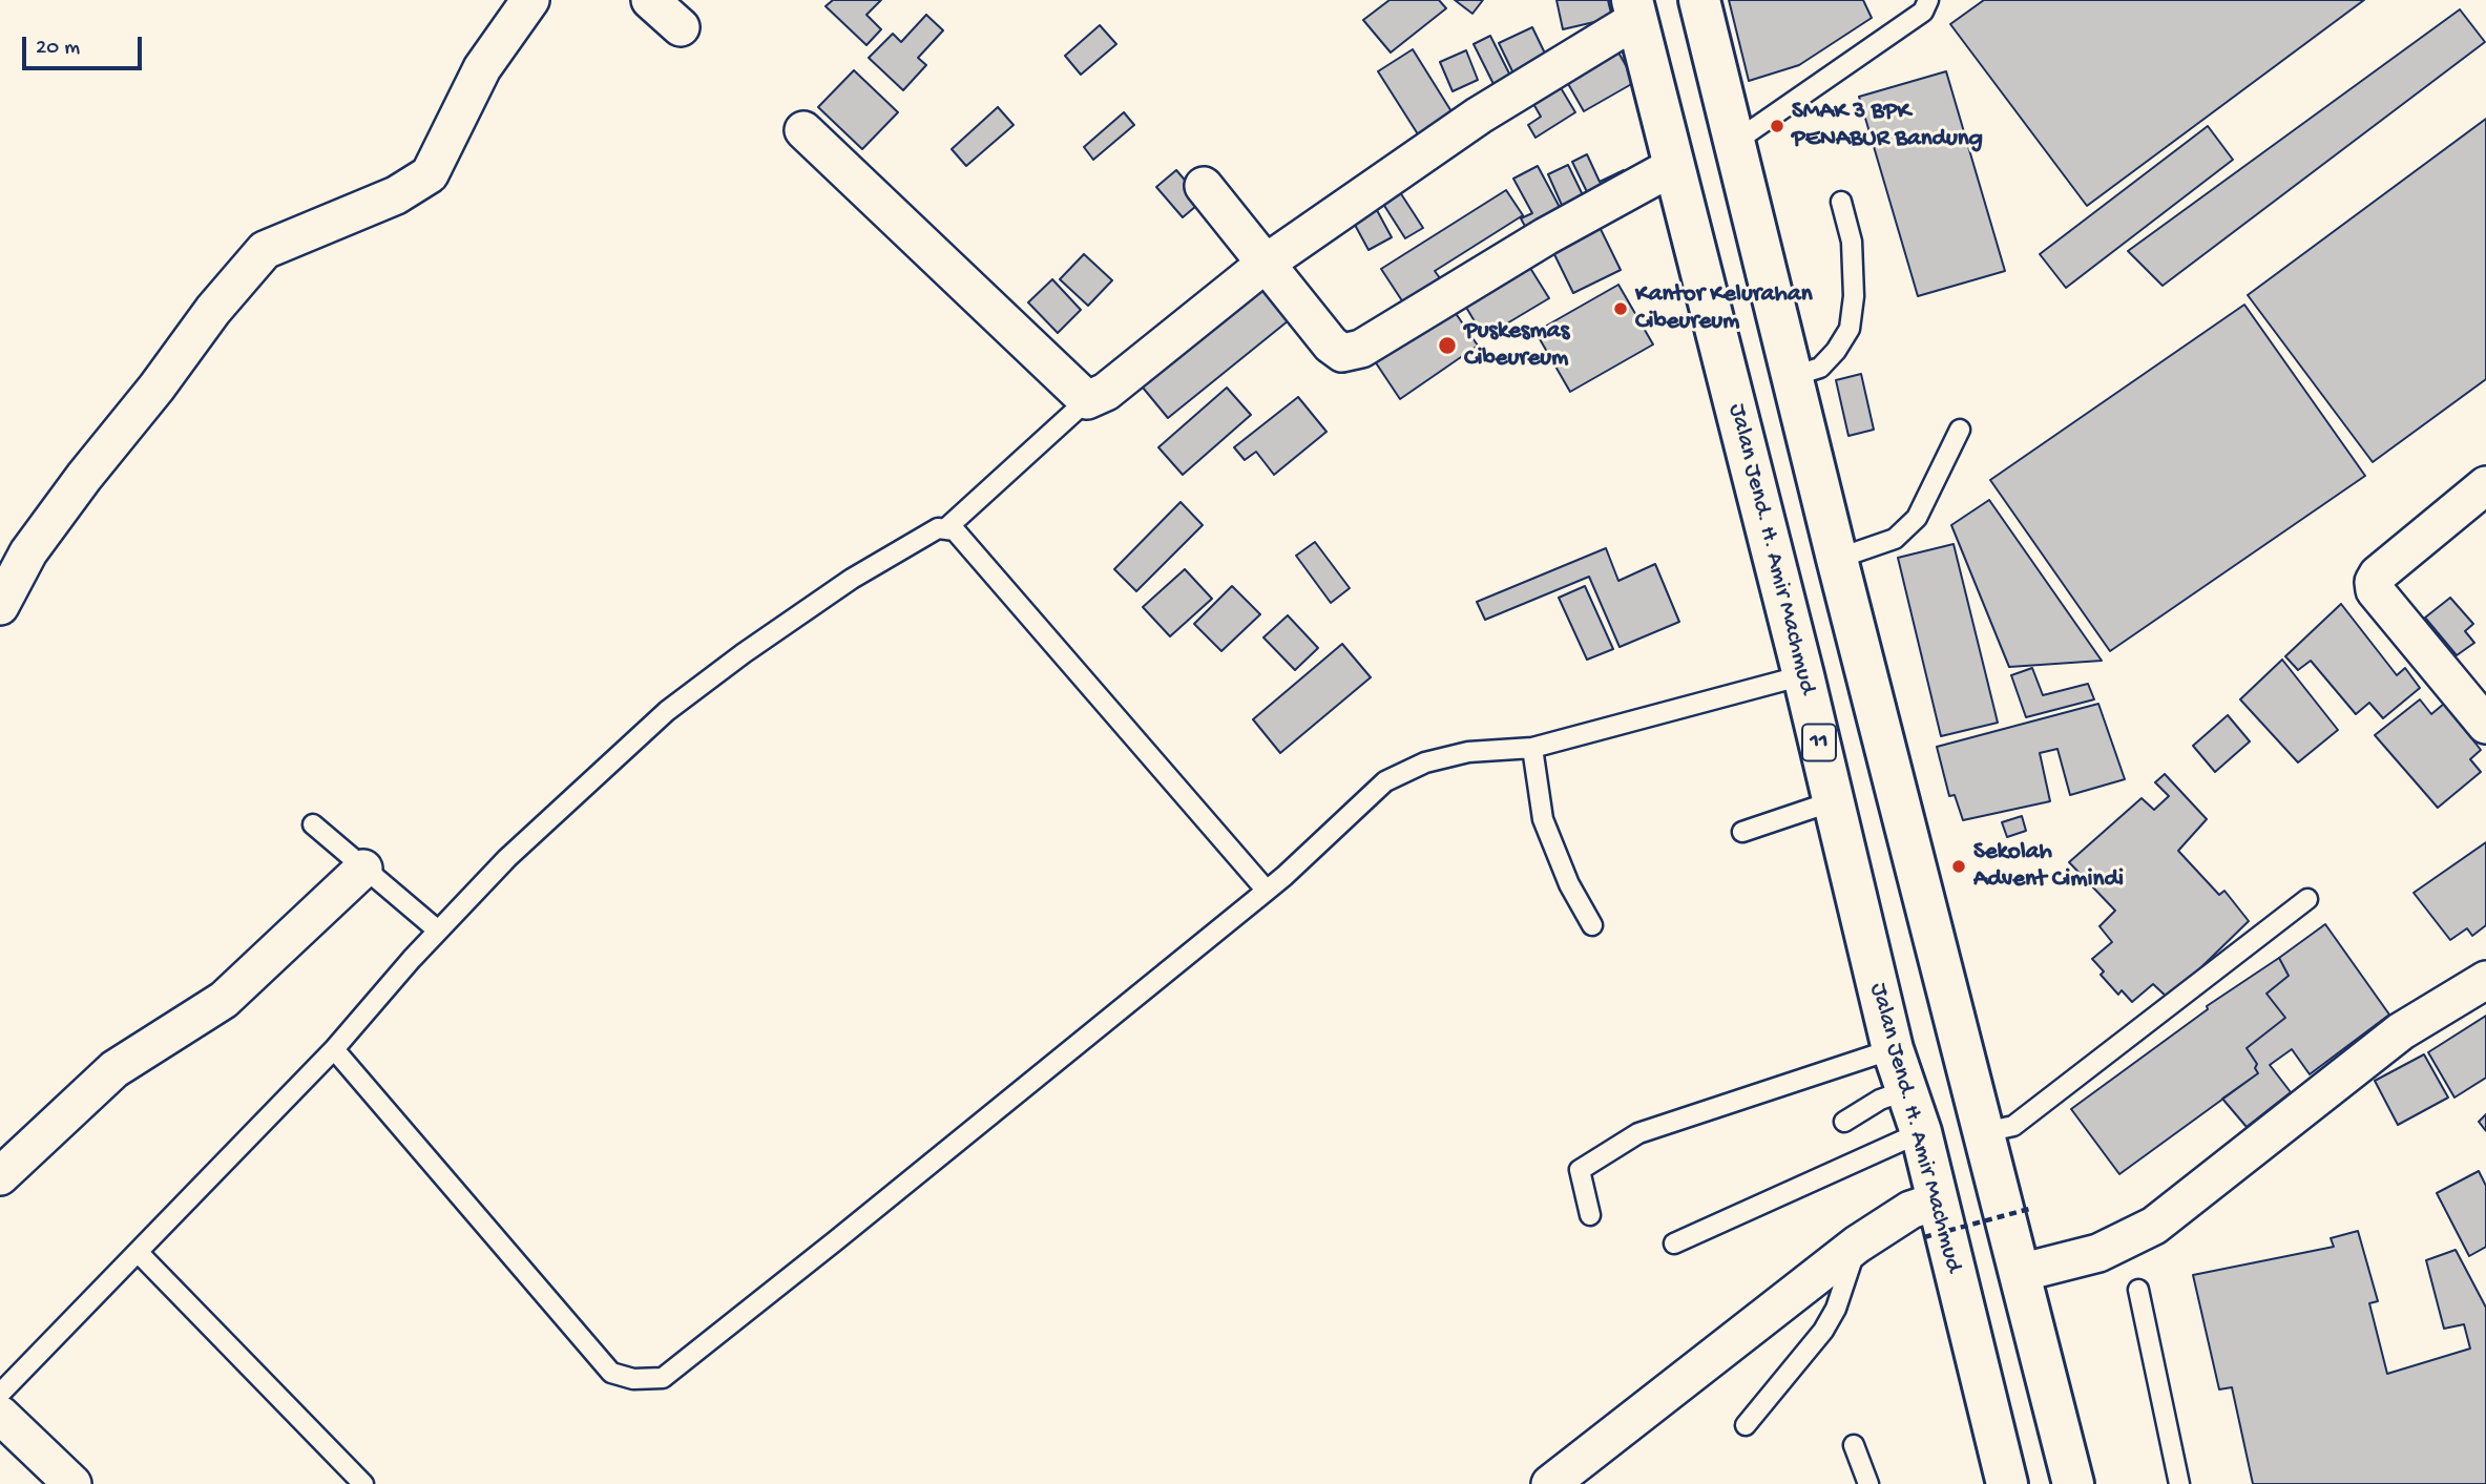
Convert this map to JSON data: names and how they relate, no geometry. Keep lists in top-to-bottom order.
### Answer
{
  "streets": {
    "highway": ["Jalan Jend. H. Amir Machmud", "11"]
  },
  "places": [
    "SMAK 3 BPK PENABUR Bandung",
    "Kantor Kelurahan Cibeureum",
    "Puskesmas Cibeureum",
    "Sekolah Advent Cimindi"
  ],
  "scale_bar": "20 m"
}
